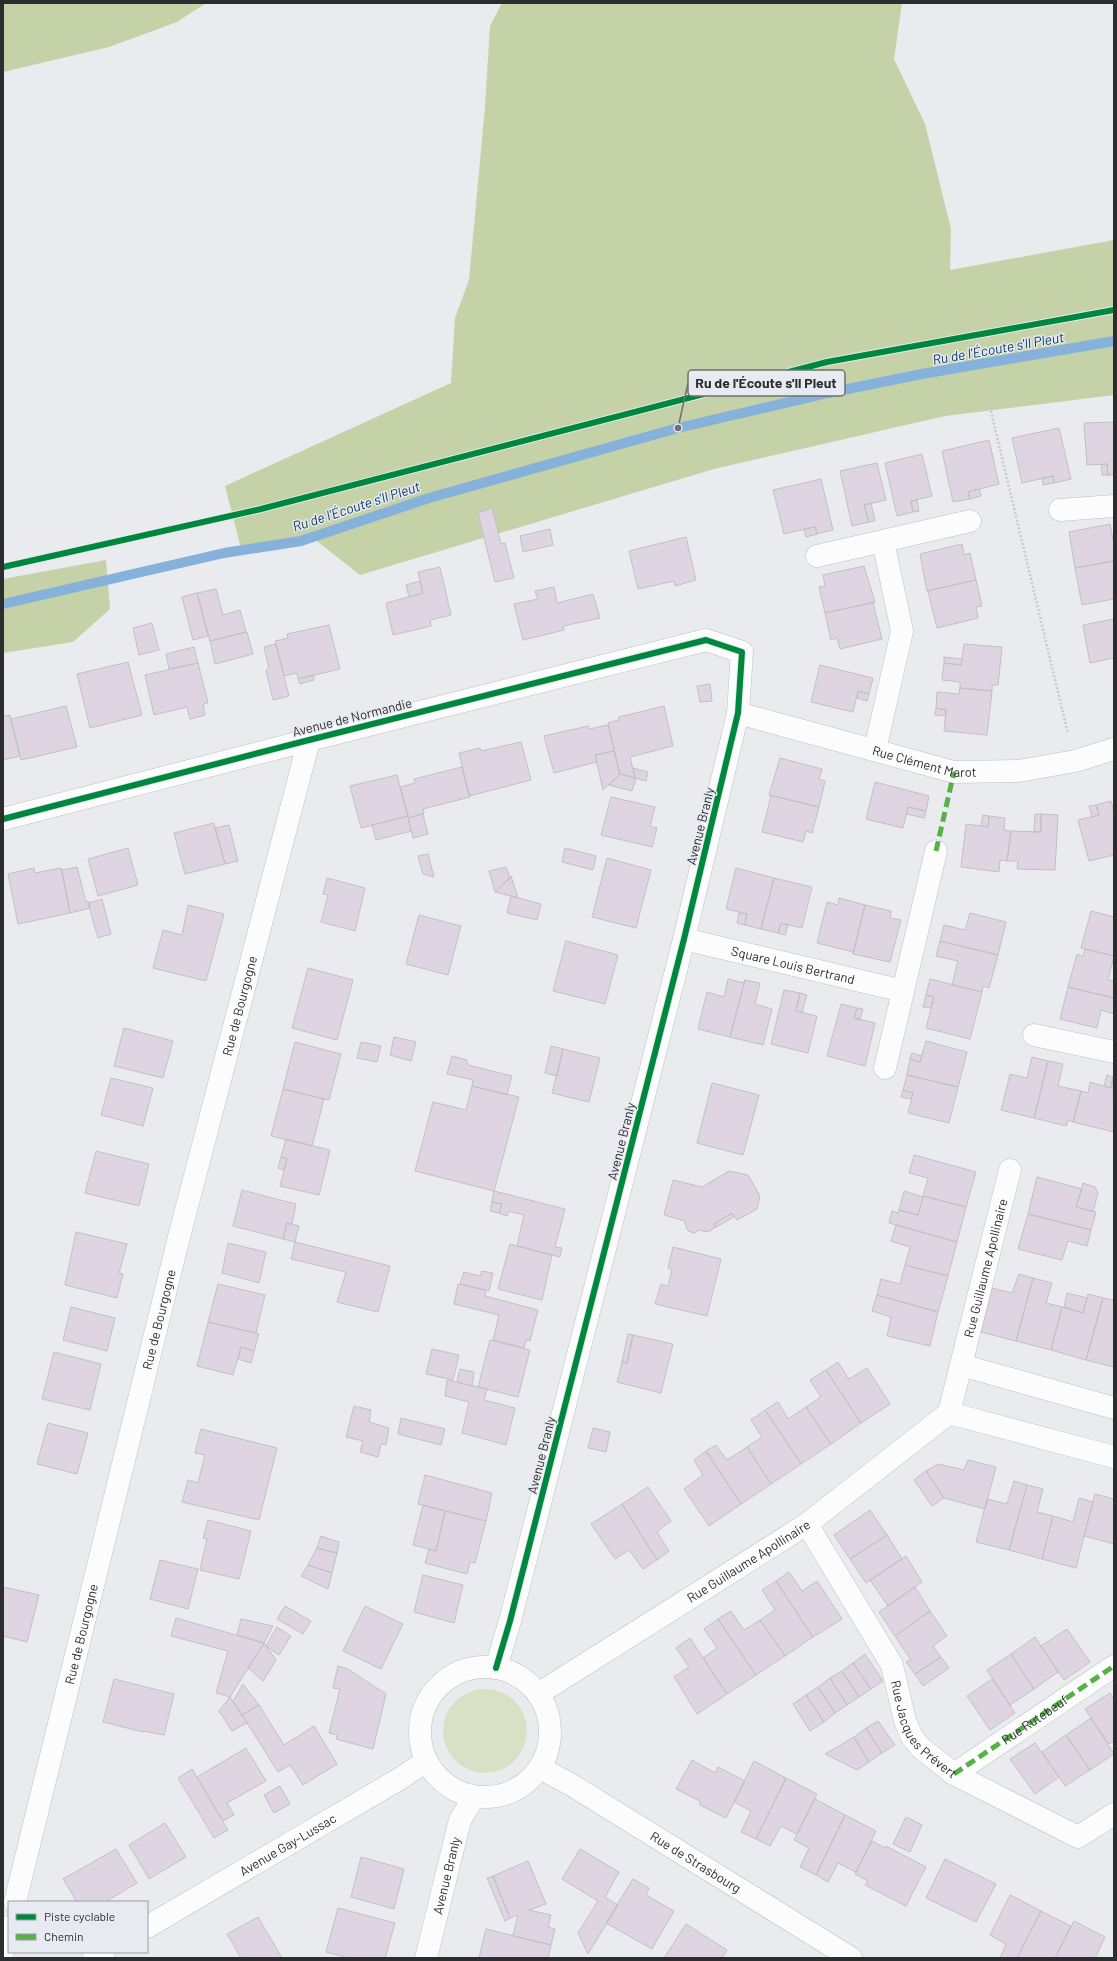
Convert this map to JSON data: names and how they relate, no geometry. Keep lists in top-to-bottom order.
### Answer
{
  "streets": {
    "street": [
      "Avenue de Normandie",
      "Rue Clément Marot",
      "Avenue Branly",
      "Square Louis Bertrand",
      "Rue de Bourgogne",
      "Rue Guillaume Apollinaire",
      "Rue Rutebeuf",
      "Rue Jacques Prévert",
      "Avenue Gay-Lussac",
      "Rue de Strasbourg"
    ]
  },
  "crossings": [
    ["Avenue de Normandie", "Avenue Branly"],
    ["Avenue de Normandie", "Rue de Bourgogne"],
    ["Rue Clément Marot", "Avenue Branly"],
    ["Avenue Branly", "Square Louis Bertrand"],
    ["Avenue Branly", "Rue Guillaume Apollinaire"],
    ["Avenue Branly", "Avenue Gay-Lussac"],
    ["Avenue Branly", "Rue de Strasbourg"],
    ["Rue Guillaume Apollinaire", "Rue Jacques Prévert"],
    ["Rue Guillaume Apollinaire", "Avenue Gay-Lussac"],
    ["Rue Guillaume Apollinaire", "Rue de Strasbourg"],
    ["Rue Rutebeuf", "Rue Jacques Prévert"],
    ["Avenue Gay-Lussac", "Rue de Strasbourg"]
  ],
  "water": ["Ru de l'Écoute s'Il Pleut"],
  "places": ["Ru de l'Écoute s'Il Pleut"],
  "legend": ["Piste cyclable", "Chemin"]
}
